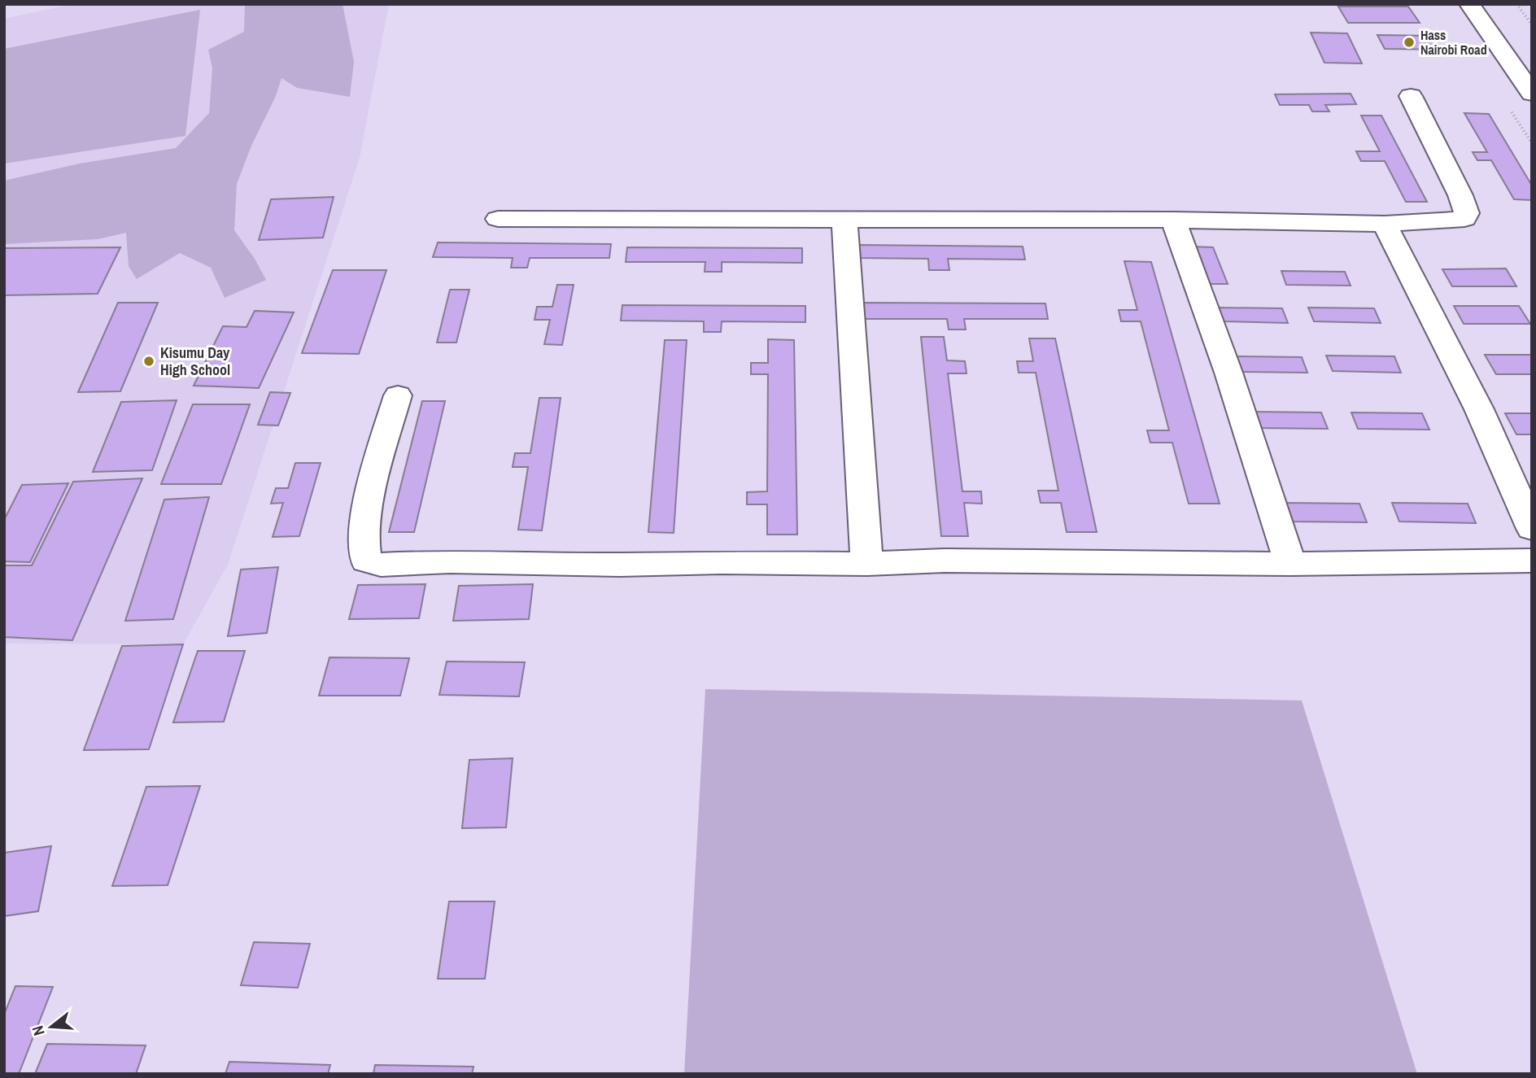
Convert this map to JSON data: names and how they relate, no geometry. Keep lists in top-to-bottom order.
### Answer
{
  "places": ["Hass Nairobi Road", "Kisumu Day High School"],
  "north": "left"
}
